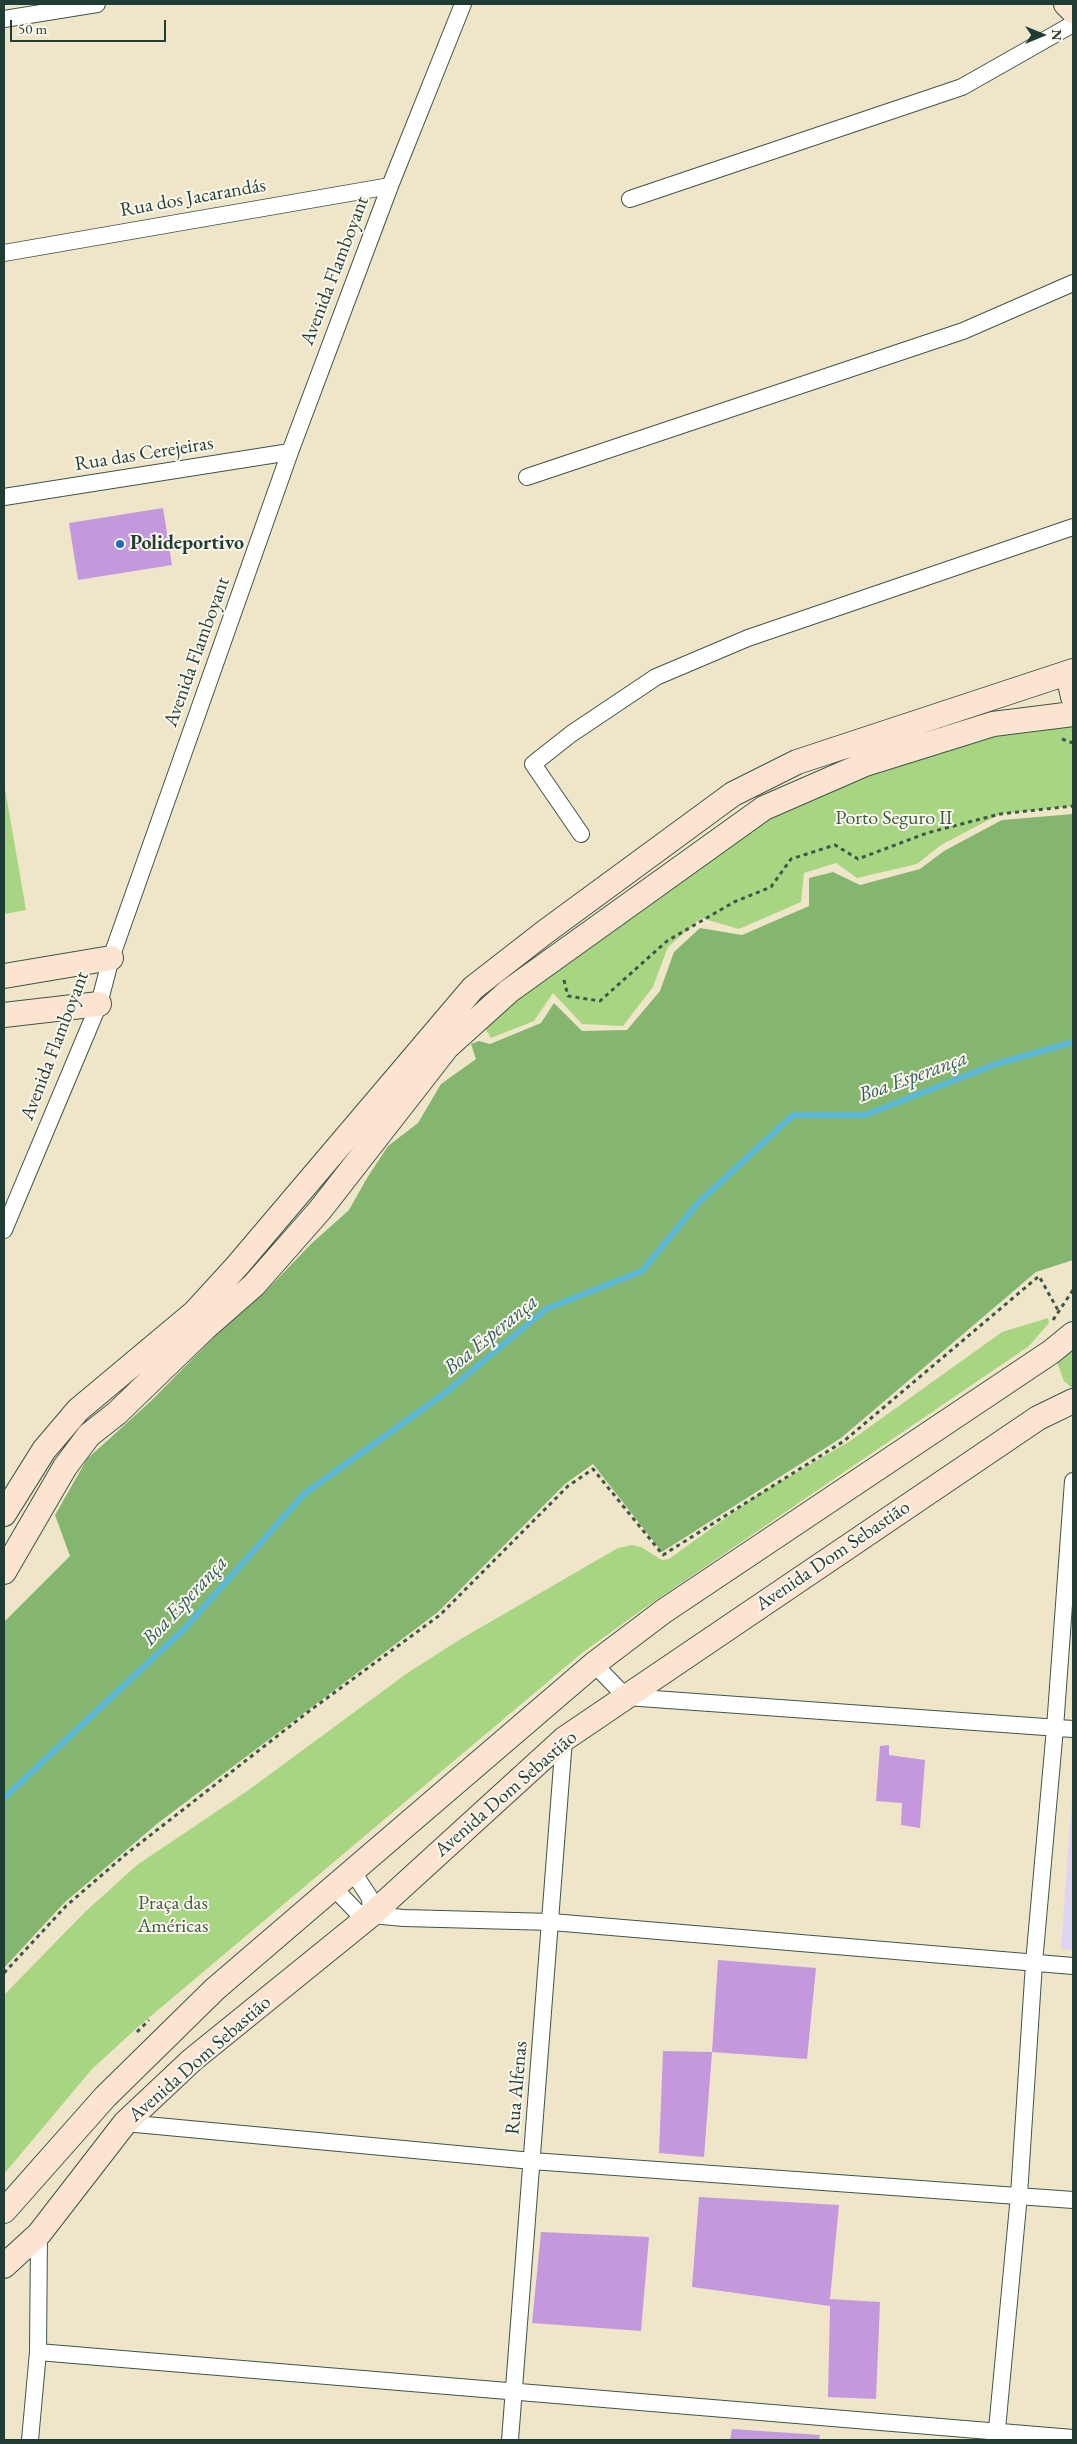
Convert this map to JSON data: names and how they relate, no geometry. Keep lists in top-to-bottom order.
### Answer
{
  "streets": {
    "street": [
      "Rua dos Jacarandás",
      "Avenida Flamboyant",
      "Rua das Cerejeiras",
      "Avenida Dom Sebastião",
      "Rua Alfenas"
    ]
  },
  "crossings": [
    ["Rua dos Jacarandás", "Avenida Flamboyant"],
    ["Avenida Flamboyant", "Rua das Cerejeiras"],
    ["Avenida Dom Sebastião", "Rua Alfenas"]
  ],
  "water": ["Boa Esperança"],
  "parks": ["Porto Seguro II", "Praça das Américas"],
  "places": ["Polideportivo"],
  "scale_bar": "50 m",
  "north": "right"
}
